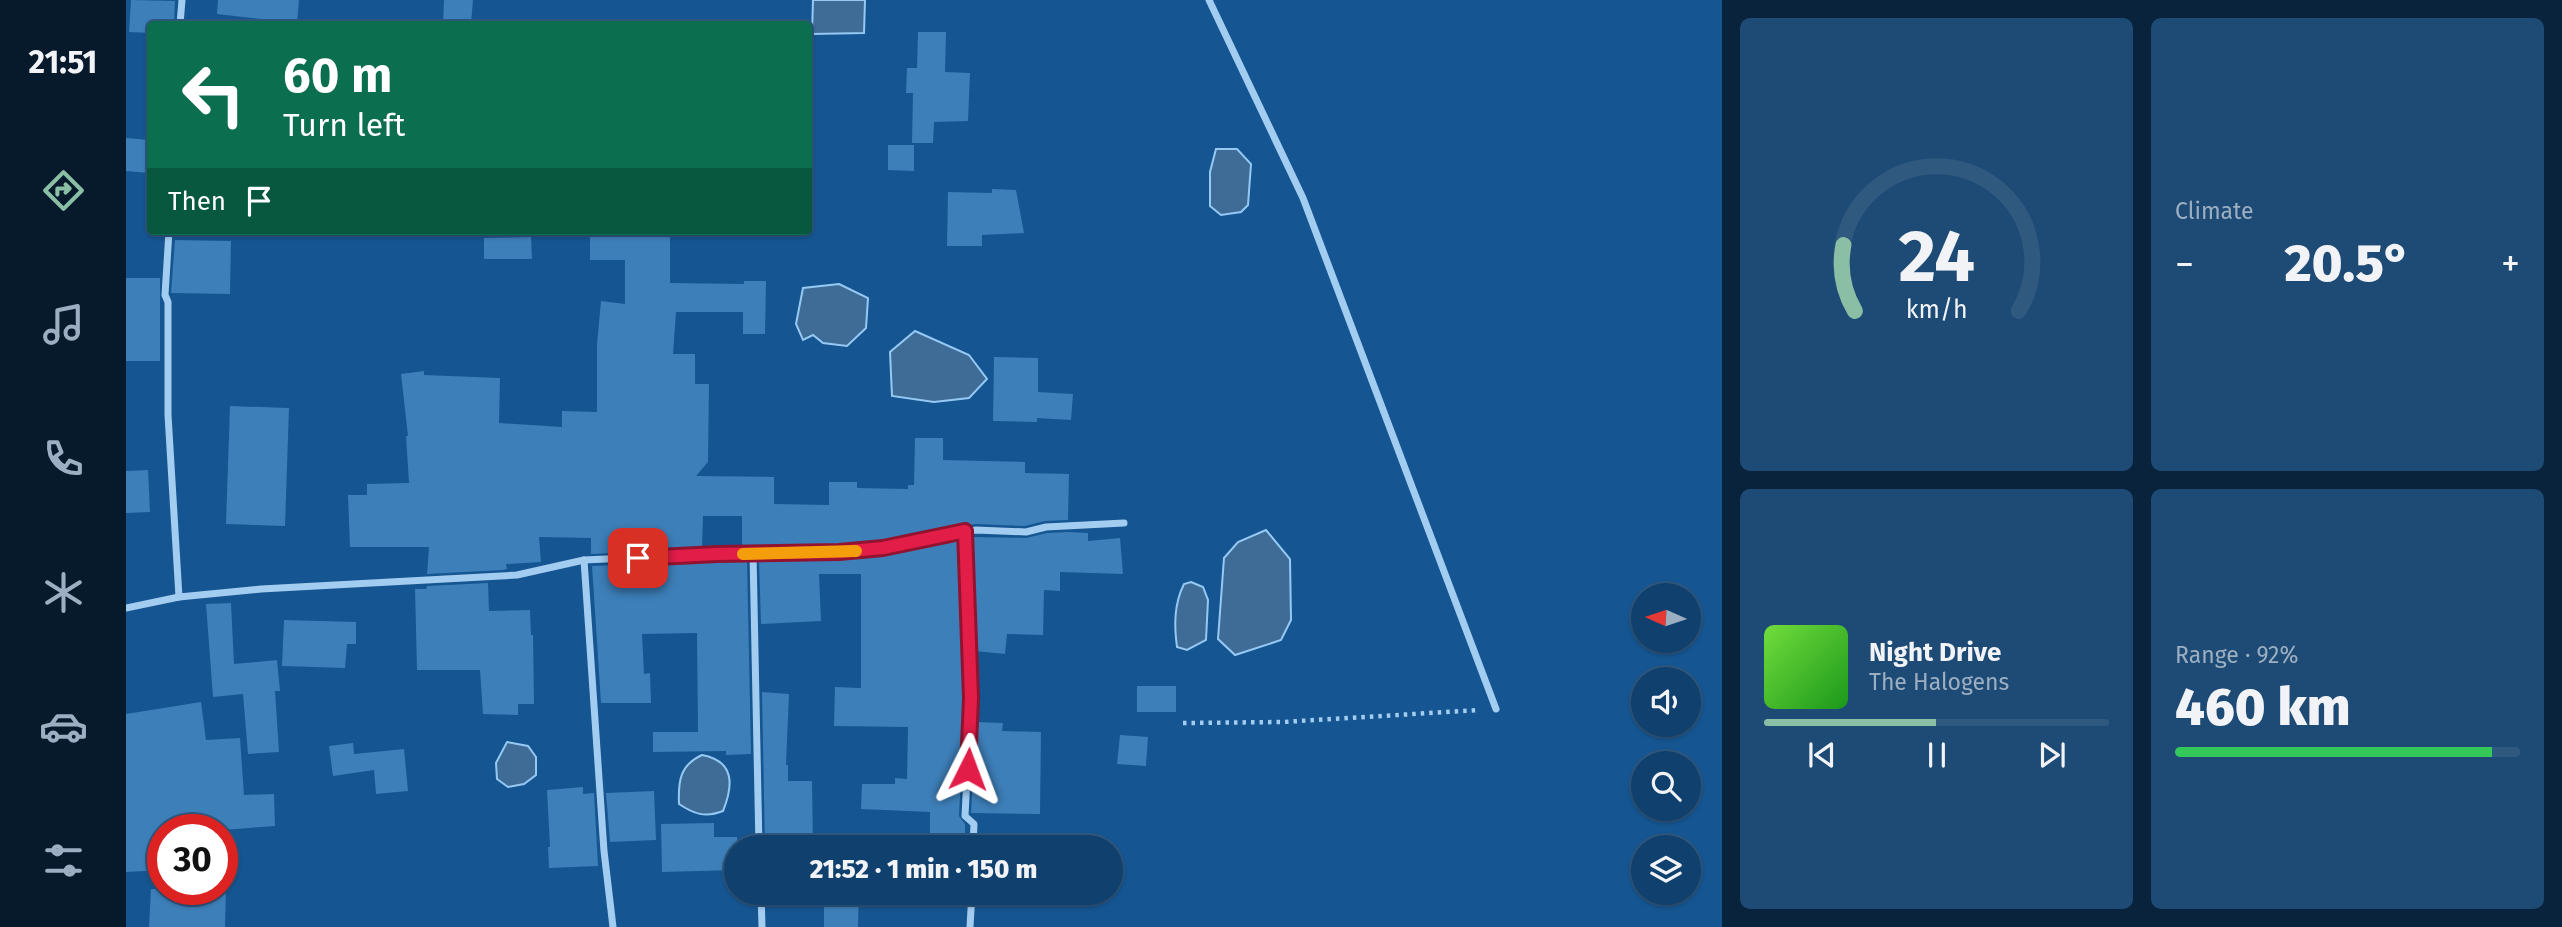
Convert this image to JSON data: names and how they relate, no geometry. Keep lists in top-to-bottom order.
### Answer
{
  "north": "left",
  "page": {
    "tabs": "21:51",
    "tile": [
      "Climate",
      ["Range · 92%", "460 km"]
    ],
    "turn": ["60 m", "Turn left"],
    "then": "Then",
    "heat": ["−", "20.5°", "+"],
    "song": ["Night Drive", "The Halogens"],
    "limit": "30",
    "trip": "21:52 · 1 min · 150 m",
    "gauge": ["24", "km/h"]
  }
}
